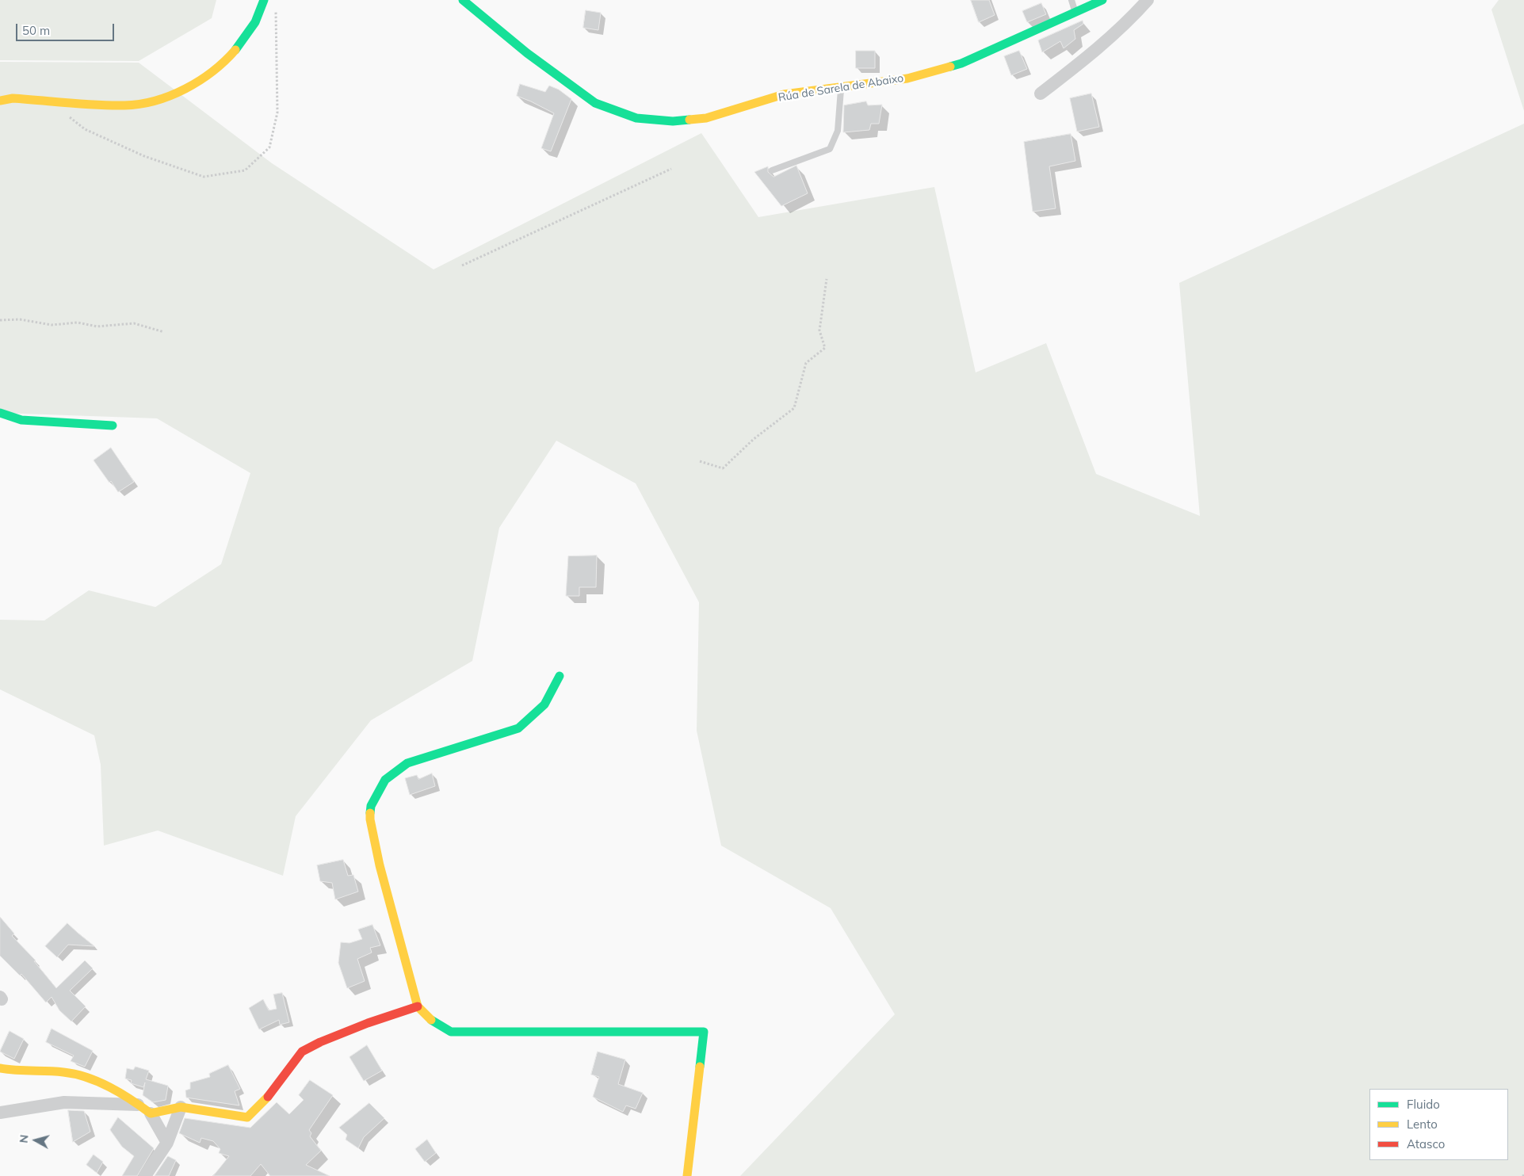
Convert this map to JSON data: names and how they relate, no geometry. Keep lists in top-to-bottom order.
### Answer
{
  "streets": {
    "street": ["Rúa de Sarela de Abaixo"]
  },
  "legend": ["Fluido", "Lento", "Atasco"],
  "scale_bar": "50 m",
  "north": "left"
}
